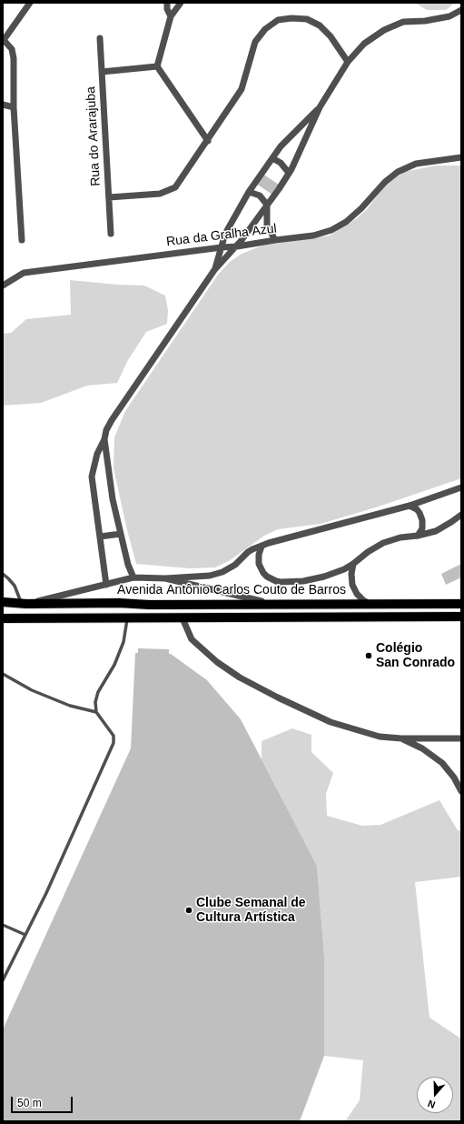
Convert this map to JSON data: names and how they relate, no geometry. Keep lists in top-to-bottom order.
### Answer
{
  "streets": {
    "main road": ["Avenida Antônio Carlos Couto de Barros"],
    "street": ["Rua do Ararajuba", "Rua da Gralha Azul"]
  },
  "places": ["Colégio San Conrado", "Clube Semanal de Cultura Artística"],
  "scale_bar": "50 m",
  "north": "bottom"
}
